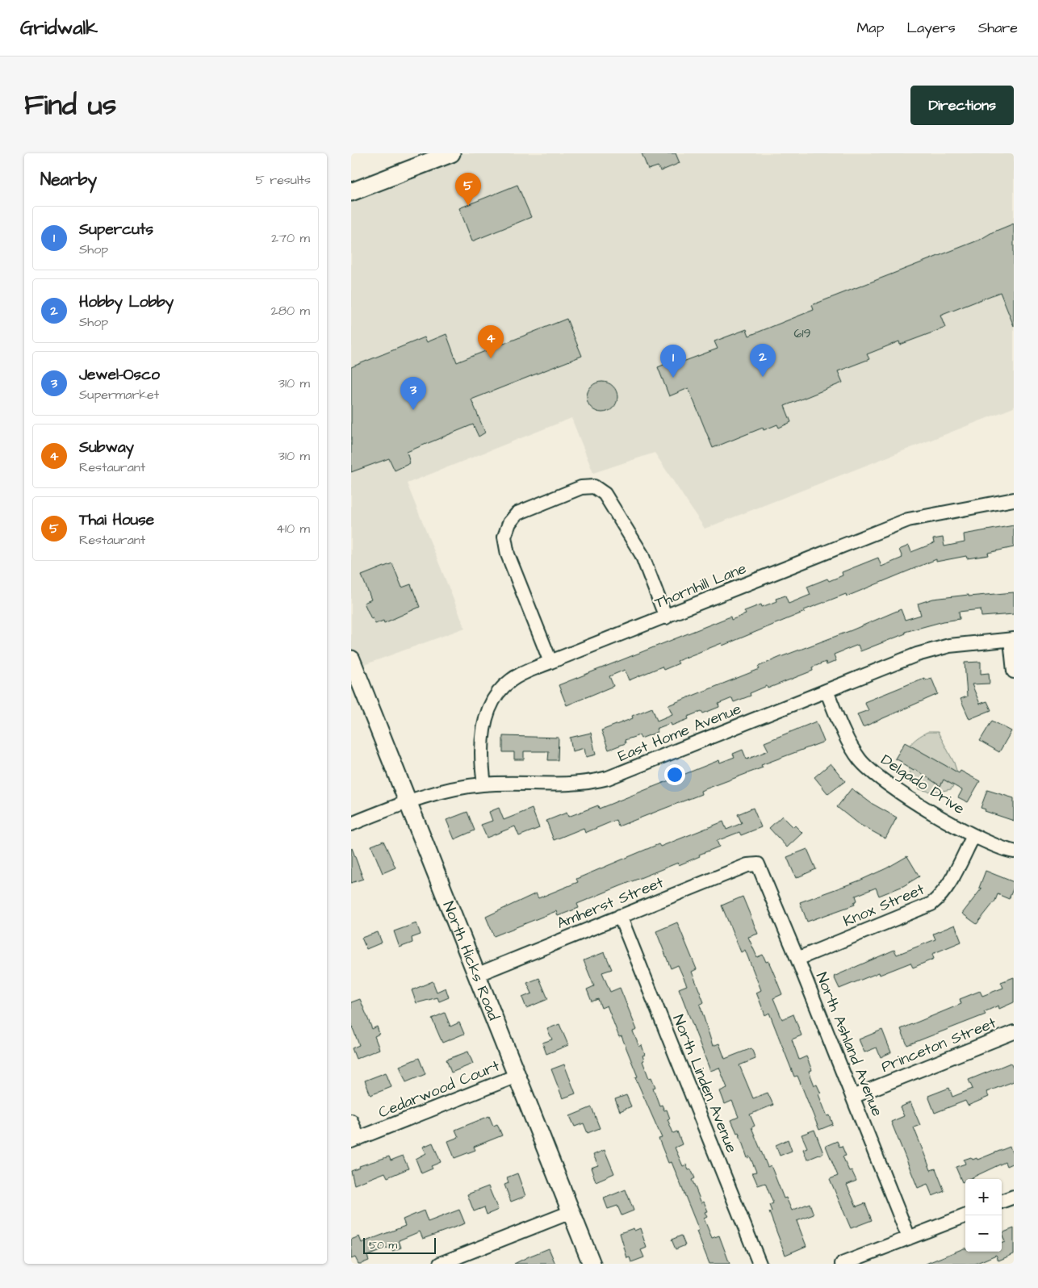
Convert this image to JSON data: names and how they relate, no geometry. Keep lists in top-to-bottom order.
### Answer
{
  "streets": {
    "main road": ["North Hicks Road"],
    "street": [
      "Thornhill Lane",
      "East Home Avenue",
      "Delgado Drive",
      "Amherst Street",
      "Knox Street",
      "North Ashland Avenue",
      "Princeton Street",
      "North Linden Avenue",
      "Cedarwood Court"
    ]
  },
  "crossings": [
    ["Thornhill Lane", "East Home Avenue"],
    ["East Home Avenue", "Delgado Drive"],
    ["East Home Avenue", "North Hicks Road"],
    ["Delgado Drive", "Knox Street"],
    ["Amherst Street", "North Hicks Road"],
    ["Amherst Street", "North Ashland Avenue"],
    ["Amherst Street", "North Linden Avenue"],
    ["Knox Street", "North Ashland Avenue"],
    ["North Hicks Road", "Cedarwood Court"],
    ["North Ashland Avenue", "Princeton Street"]
  ],
  "house_numbers": ["619"],
  "scale_bar": "50 m",
  "page": {
    "header": "Gridwalk",
    "nav": ["Map", "Layers", "Share"],
    "title": "Find us",
    "buttons": "Directions",
    "heading": ["Nearby", "5 results"],
    "pins": [
      "5",
      "4",
      "2",
      "1",
      "3"
    ],
    "list": [
      {
        "mark": "1",
        "name": "Supercuts",
        "note": "Shop",
        "value": "270 m"
      },
      {
        "mark": "2",
        "name": "Hobby Lobby",
        "note": "Shop",
        "value": "280 m"
      },
      {
        "mark": "3",
        "name": "Jewel-Osco",
        "note": "Supermarket",
        "value": "310 m"
      },
      {
        "mark": "4",
        "name": "Subway",
        "note": "Restaurant",
        "value": "310 m"
      },
      {
        "mark": "5",
        "name": "Thai House",
        "note": "Restaurant",
        "value": "410 m"
      }
    ],
    "map_buttons": ["+", "−"],
    "scale": "50 m"
  }
}
